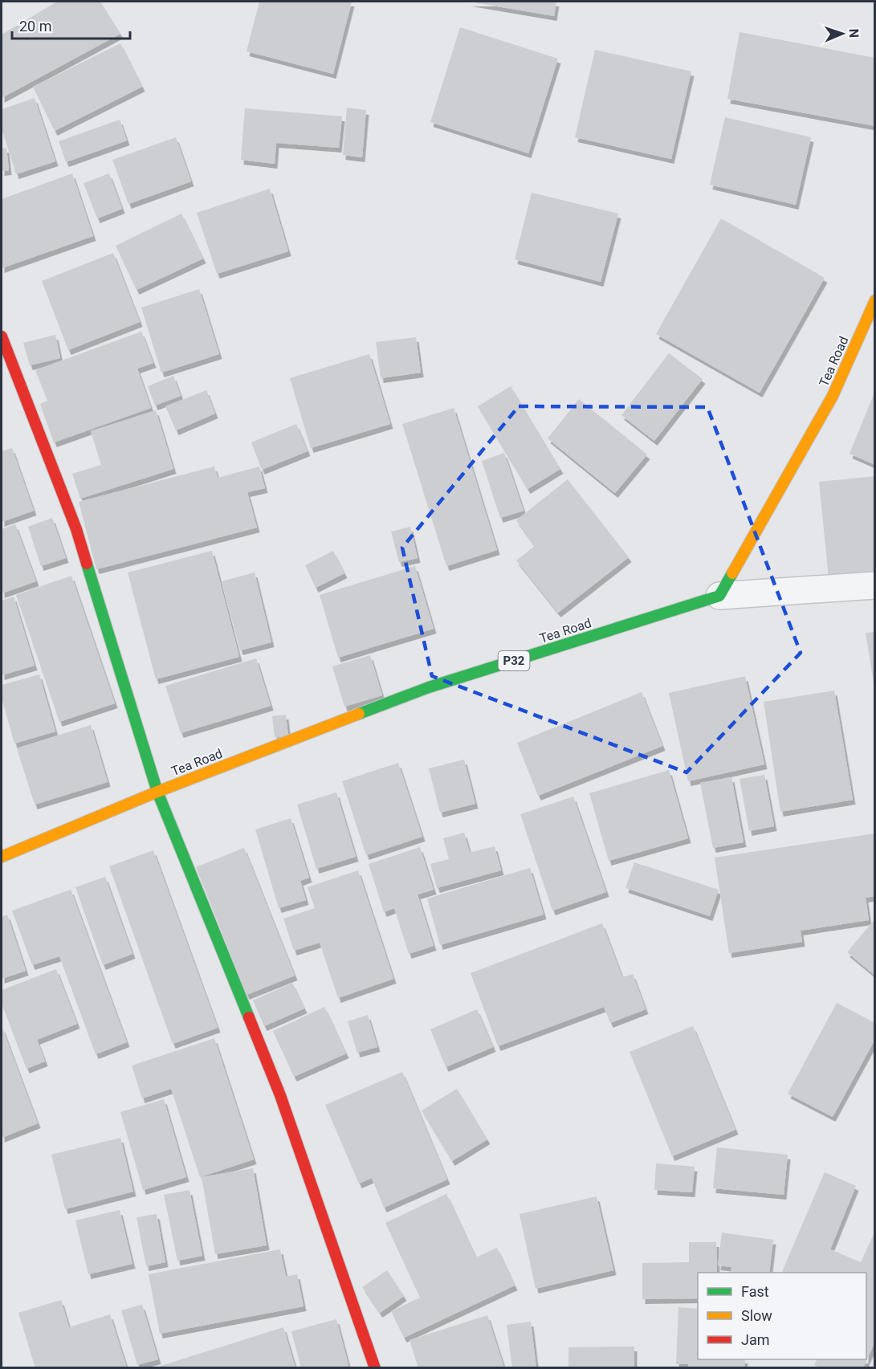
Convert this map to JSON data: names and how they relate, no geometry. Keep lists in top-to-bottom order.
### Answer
{
  "streets": {
    "main road": ["Tea Road", "P32"]
  },
  "legend": ["Fast", "Slow", "Jam"],
  "scale_bar": "20 m",
  "north": "right"
}
